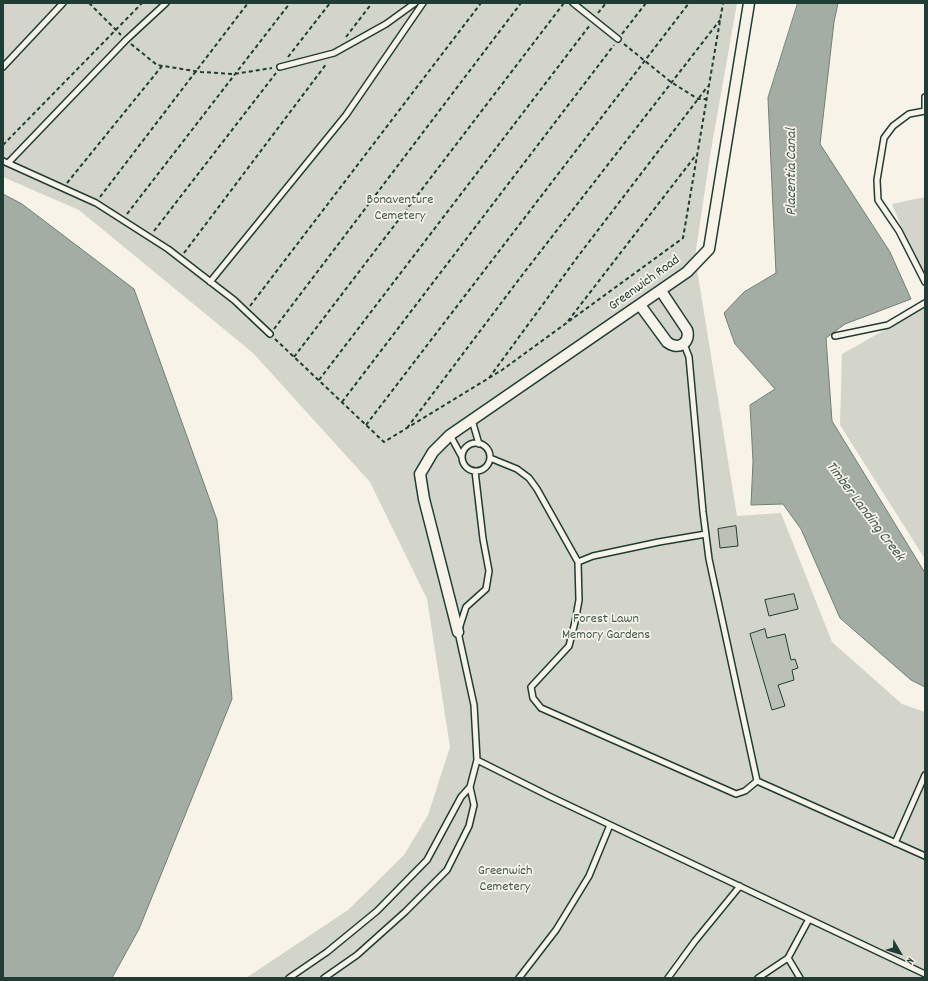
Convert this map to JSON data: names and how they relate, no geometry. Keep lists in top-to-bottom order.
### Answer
{
  "streets": {
    "street": ["Greenwich Road"]
  },
  "water": ["Placentia Canal", "Timber Landing Creek"],
  "parks": ["Bonaventure Cemetery", "Forest Lawn Memory Gardens", "Greenwich Cemetery"],
  "north": "bottom right"
}
